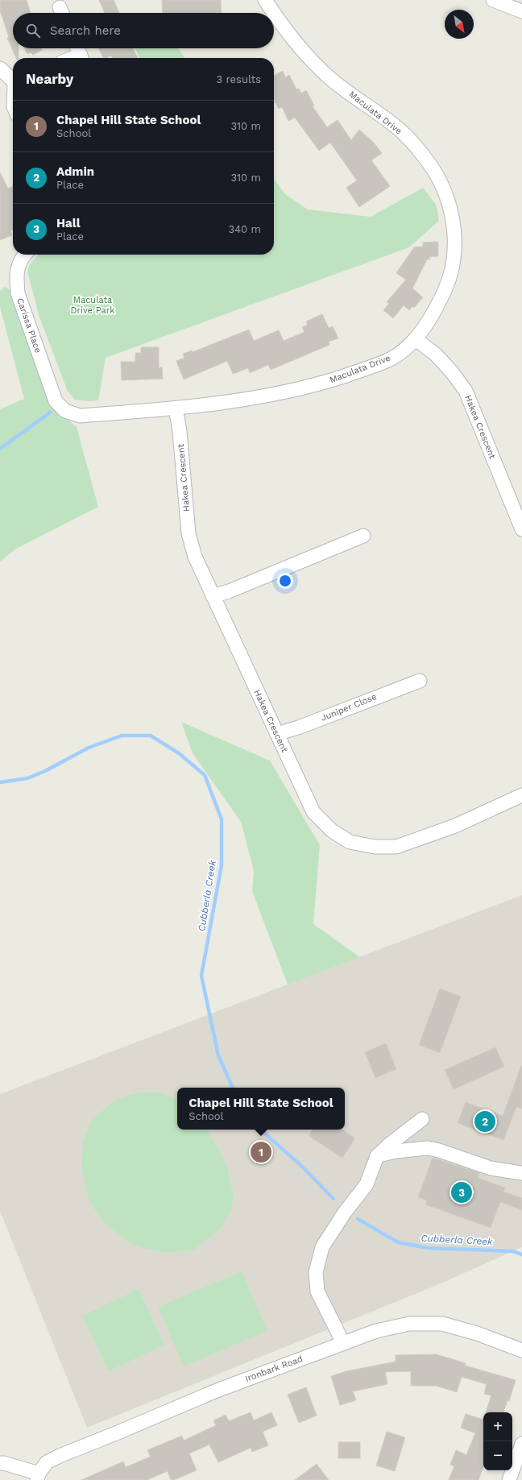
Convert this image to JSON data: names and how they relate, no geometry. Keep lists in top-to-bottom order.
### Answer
{
  "streets": {
    "street": [
      "Maculata Drive",
      "Carissa Place",
      "Hakea Crescent",
      "Juniper Close",
      "Ironbark Road"
    ]
  },
  "crossings": [
    ["Maculata Drive", "Carissa Place"],
    ["Maculata Drive", "Hakea Crescent"],
    ["Hakea Crescent", "Juniper Close"]
  ],
  "water": ["Cubberla Creek"],
  "parks": ["Maculata Drive Park"],
  "north": "bottom right",
  "page": {
    "search": "Search here",
    "heading": ["Nearby", "3 results"],
    "list": [
      {
        "mark": "1",
        "name": "Chapel Hill State School",
        "note": "School",
        "value": "310 m"
      },
      {
        "mark": "2",
        "name": "Admin",
        "note": "Place",
        "value": "310 m"
      },
      {
        "mark": "3",
        "name": "Hall",
        "note": "Place",
        "value": "340 m"
      }
    ],
    "popup": ["Chapel Hill State School", "School"],
    "pins": ["2", "1", "3"],
    "map_buttons": ["+", "−"]
  }
}
